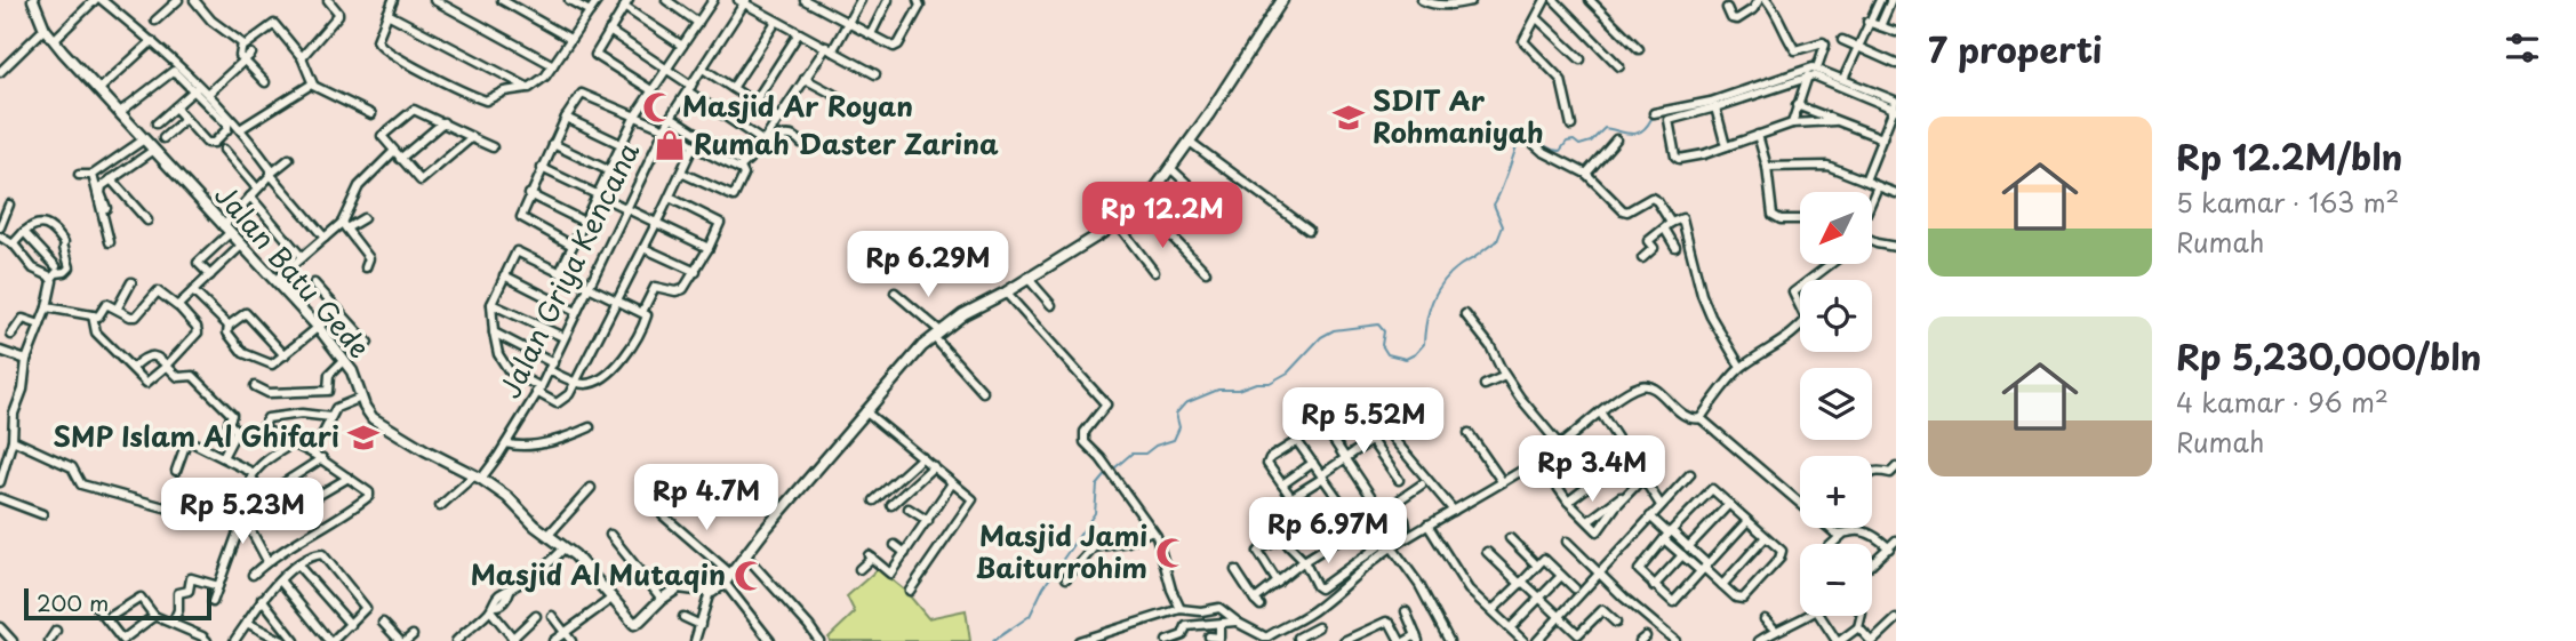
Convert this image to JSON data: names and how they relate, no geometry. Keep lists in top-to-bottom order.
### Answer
{
  "streets": {
    "street": ["Jalan Griya Kencana", "Jalan Batu Gede"]
  },
  "crossings": [
    ["Jalan Griya Kencana", "Jalan Batu Gede"]
  ],
  "places": {
    "mosque": ["Masjid Ar Royan", "Masjid Jami Baiturrohim", "Masjid Al Mutaqin"],
    "school or university": ["SDIT Ar Rohmaniyah", "SMP Islam Al Ghifari"],
    "shop": ["Rumah Daster Zarina"]
  },
  "scale_bar": "200 m",
  "north": "bottom left",
  "page": {
    "heading": "7 properti",
    "list": [
      {
        "name": "Rp 12.2M/bln",
        "note": "5 kamar · 163 m² · Rumah"
      },
      {
        "name": "Rp 5,230,000/bln",
        "note": "4 kamar · 96 m² · Rumah"
      }
    ],
    "price": [
      "Rp 12.2M",
      "Rp 6.29M",
      "Rp 5.52M",
      "Rp 3.4M",
      "Rp 4.7M",
      "Rp 5.23M",
      "Rp 6.97M"
    ],
    "map_buttons": ["+", "−"],
    "scale": "200 m"
  }
}
